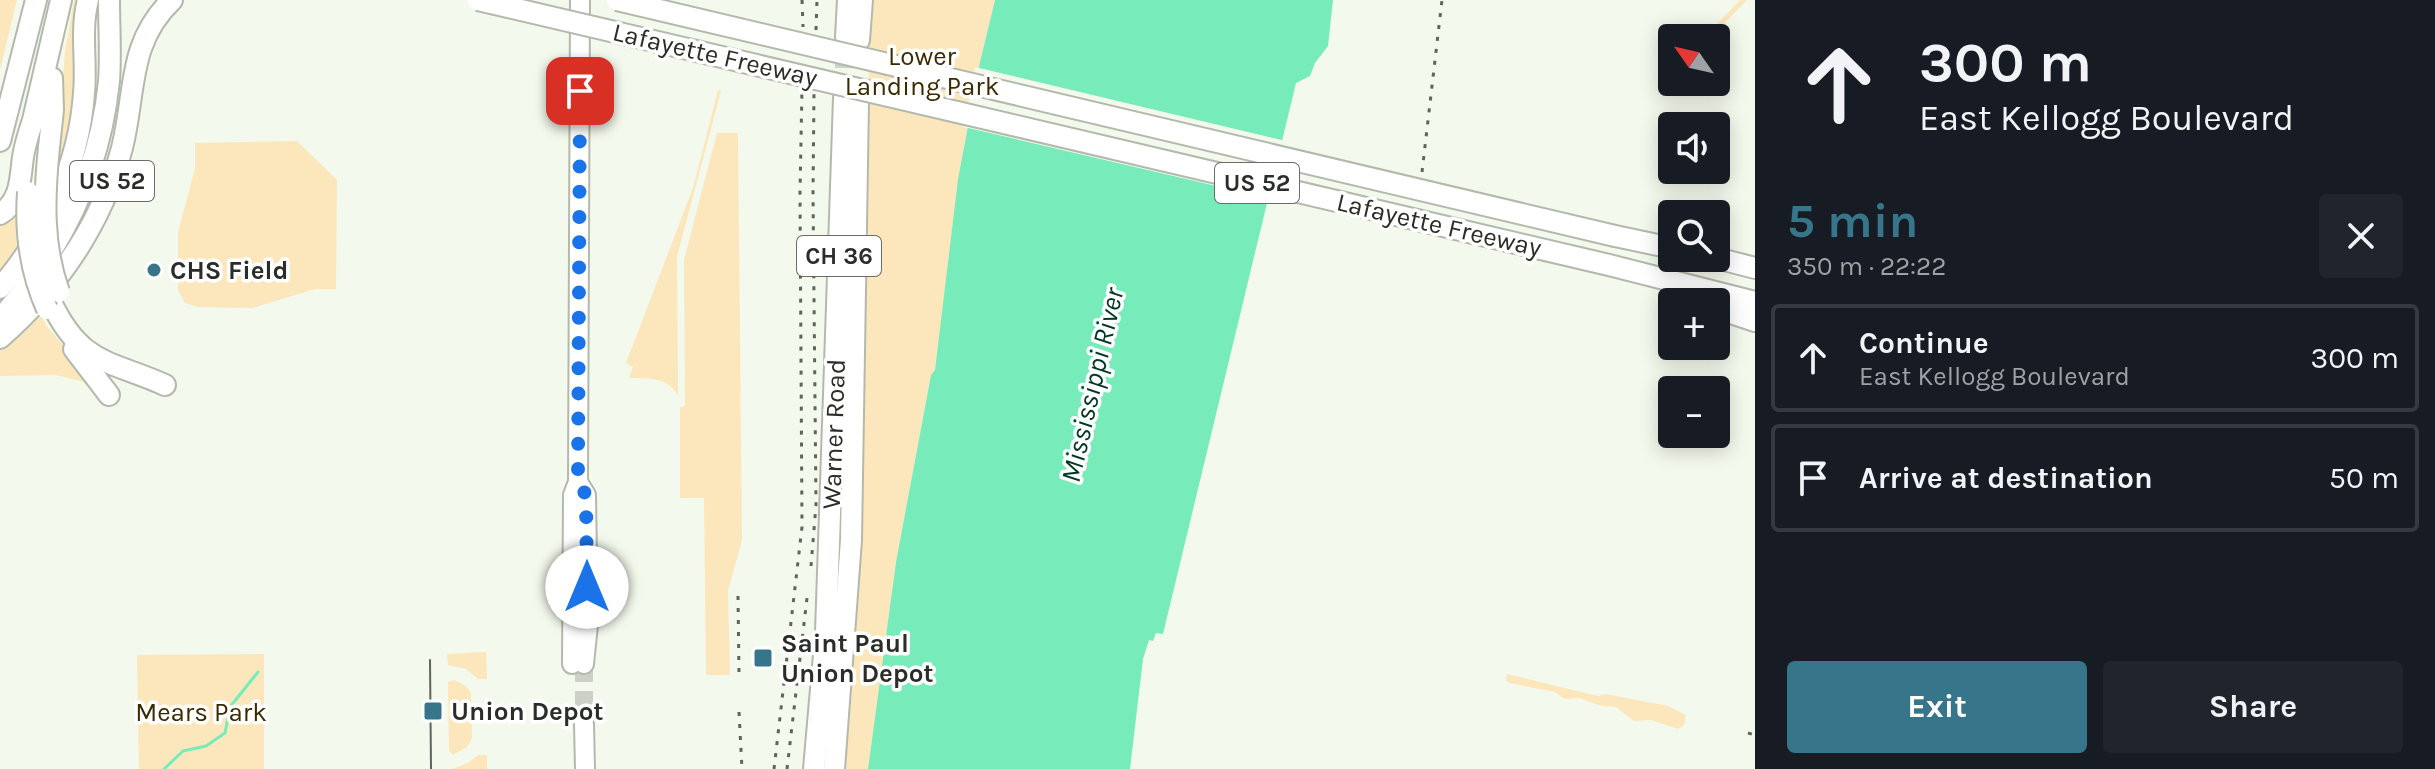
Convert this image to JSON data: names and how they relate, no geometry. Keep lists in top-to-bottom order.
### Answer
{
  "streets": {
    "highway": [
      "Lafayette Freeway",
      "US 52",
      "CH 36",
      "Warner Road"
    ]
  },
  "crossings": [
    ["Lafayette Freeway", "US 52"]
  ],
  "water": ["Mississippi River"],
  "parks": ["Lower Landing Park", "Mears Park"],
  "places": {
    "other": ["CHS Field"],
    "transit": ["Saint Paul Union Depot", "Union Depot"]
  },
  "north": "top left",
  "page": {
    "turn": ["300 m", "East Kellogg Boulevard"],
    "map_buttons": ["+", "−"],
    "heading": ["5 min", "350 m · 22:22"],
    "list": [
      {
        "name": "Continue",
        "note": "East Kellogg Boulevard",
        "value": "300 m"
      },
      {
        "name": "Arrive at destination",
        "value": "50 m"
      }
    ],
    "buttons": ["Exit", "Share"]
  }
}
